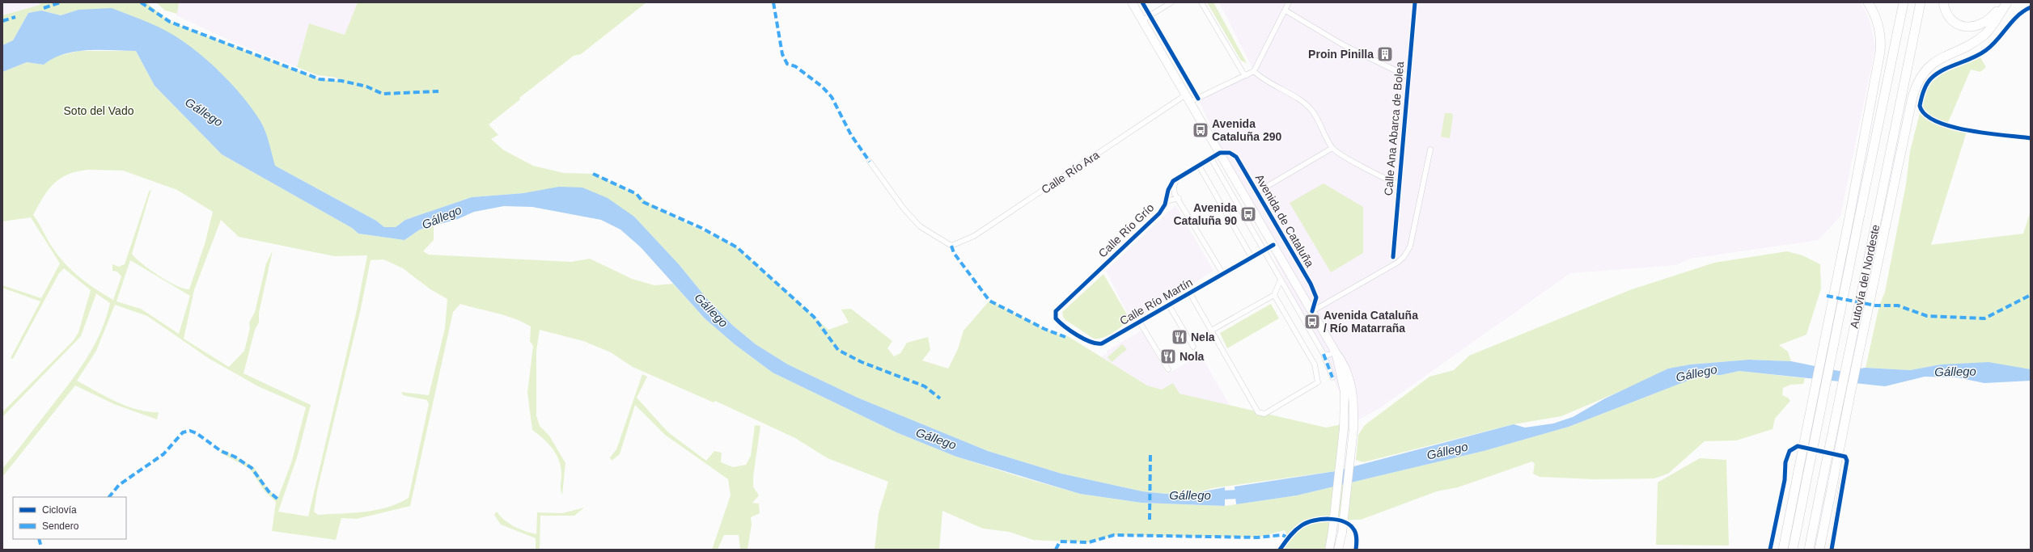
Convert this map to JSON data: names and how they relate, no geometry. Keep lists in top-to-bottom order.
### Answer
{
  "streets": {
    "highway": ["Autovía del Nordeste"],
    "main road": ["Avenida de Cataluña"],
    "street": [
      "Calle Ana Abarca de Bolea",
      "Calle Río Ara",
      "Calle Río Grío",
      "Calle Río Martín"
    ]
  },
  "crossings": [
    ["Calle Río Ara", "Avenida de Cataluña"],
    ["Avenida de Cataluña", "Calle Río Grío"],
    ["Avenida de Cataluña", "Calle Río Martín"],
    ["Calle Río Grío", "Calle Río Martín"]
  ],
  "water": ["Gállego"],
  "parks": ["Soto del Vado"],
  "places": {
    "building": ["Proin Pinilla"],
    "bus stop": ["Avenida Cataluña 290", "Avenida Cataluña 90", "Avenida Cataluña / Río Matarraña"],
    "restaurant": ["Nela", "Nola"]
  },
  "legend": ["Ciclovía", "Sendero"]
}
